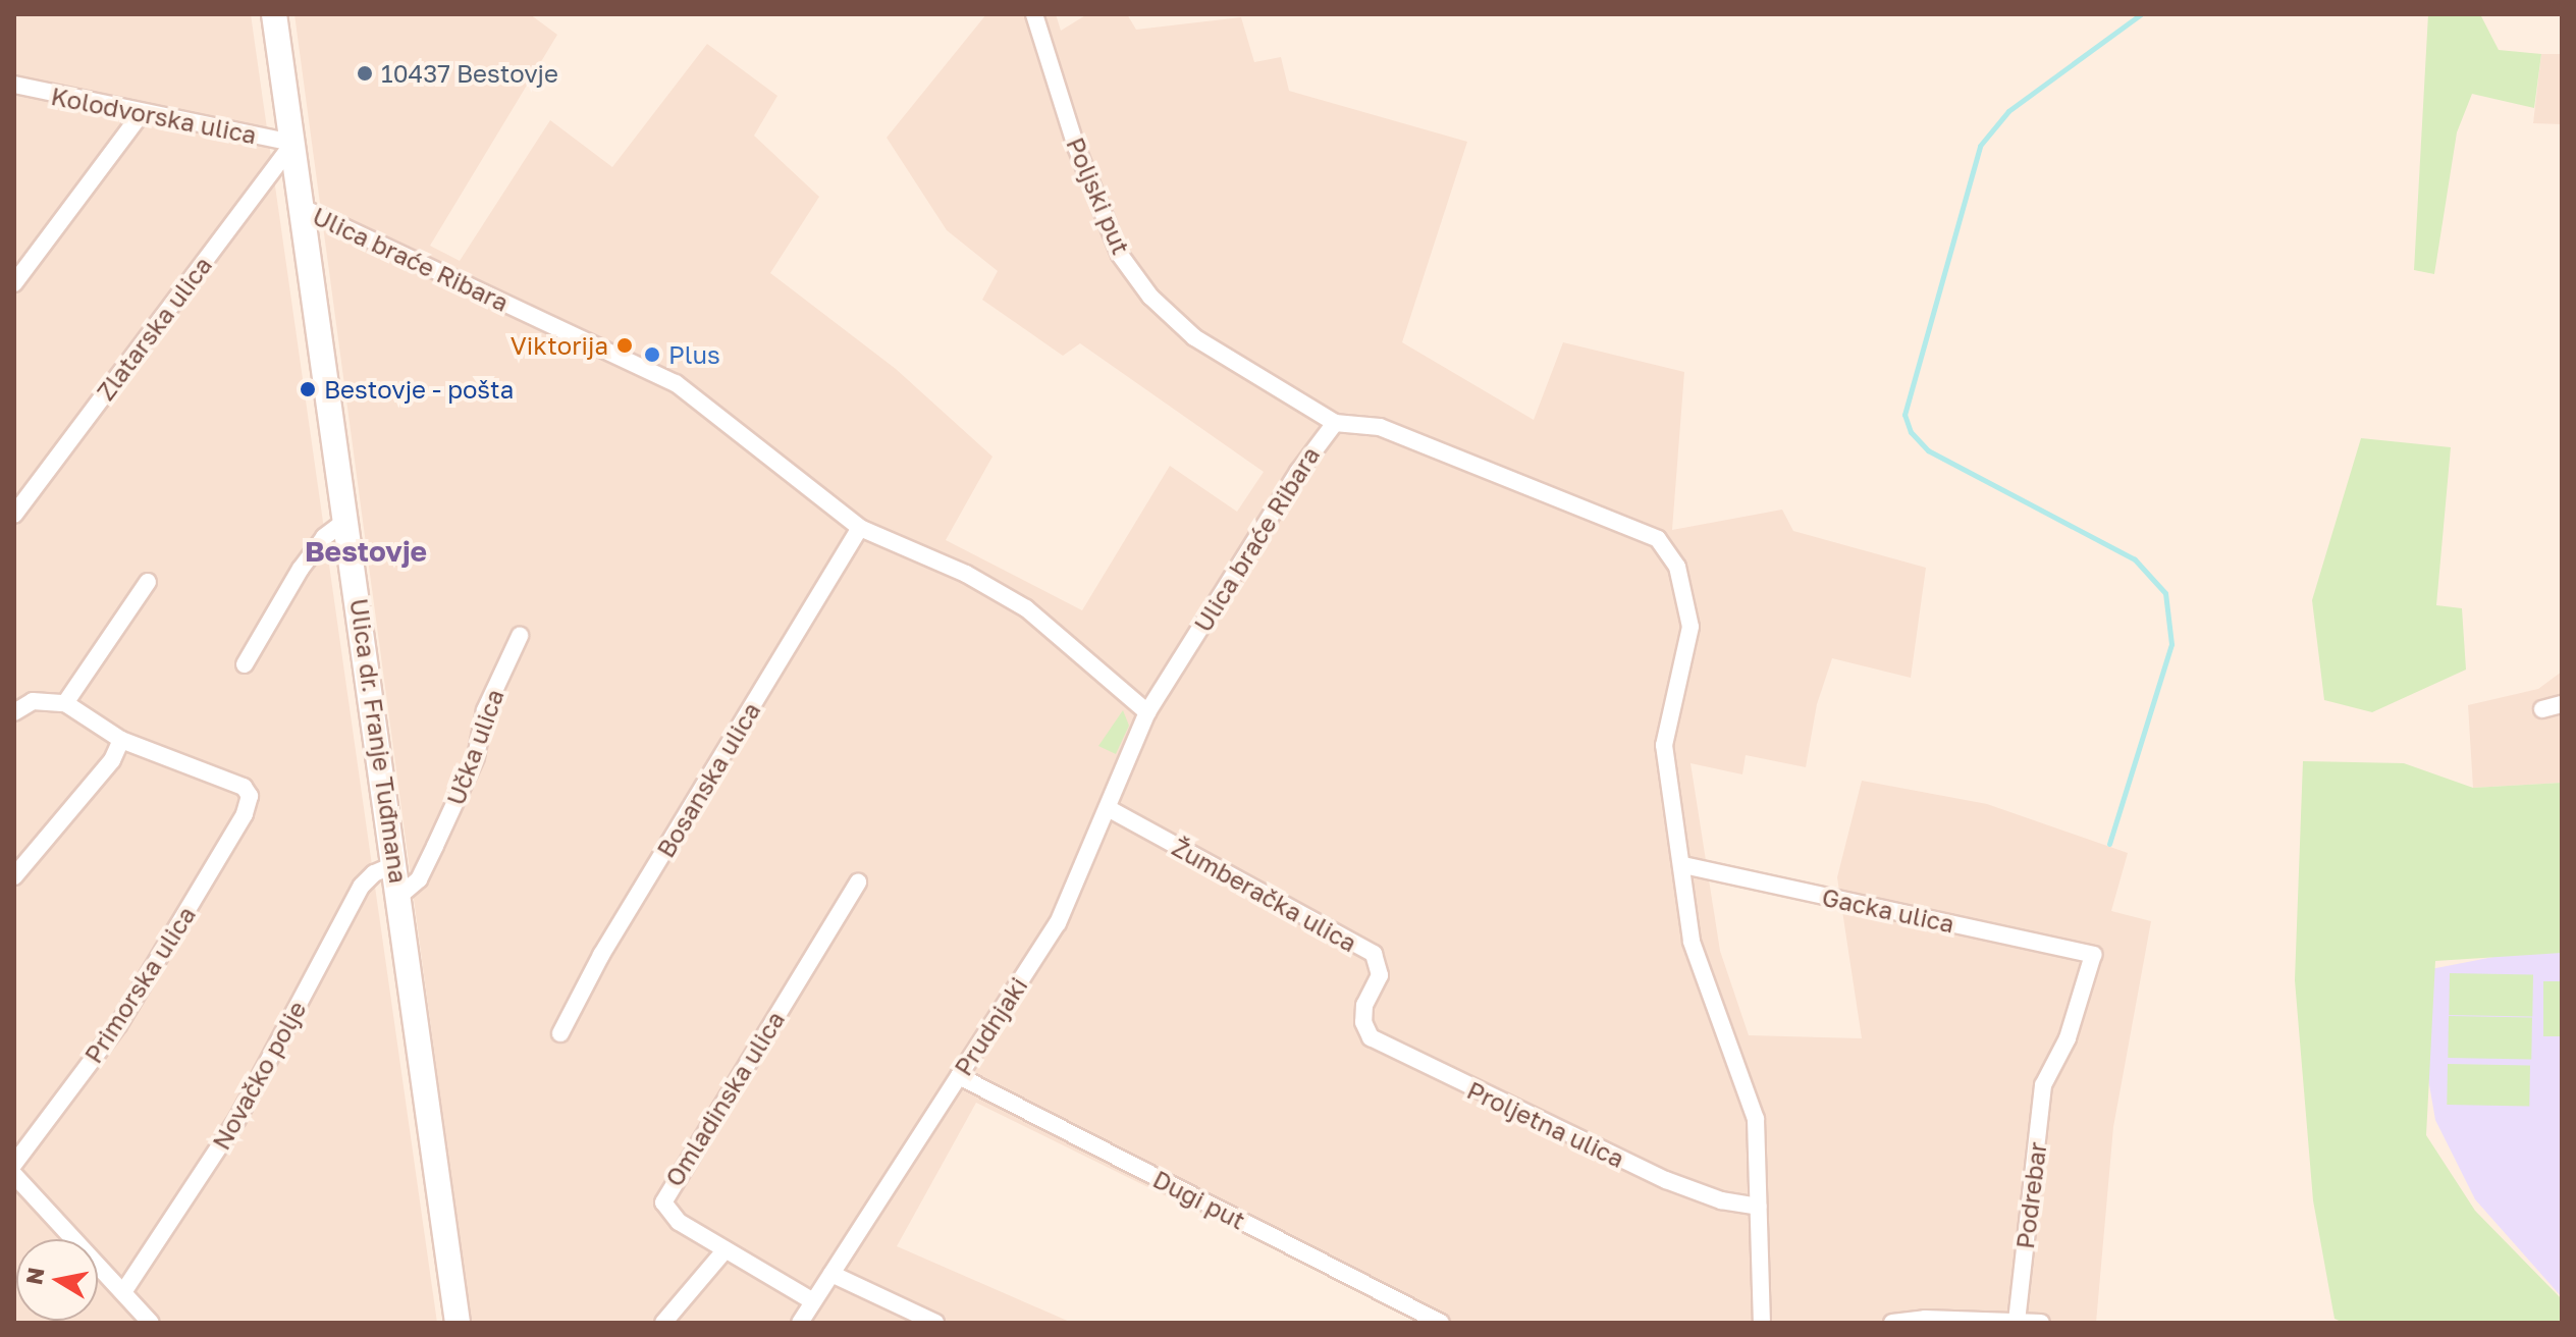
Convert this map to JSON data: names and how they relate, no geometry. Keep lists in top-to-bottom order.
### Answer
{
  "streets": {
    "main road": ["Ulica dr. Franje Tuđmana"],
    "street": [
      "Kolodvorska ulica",
      "Poljski put",
      "Ulica braće Ribara",
      "Zlatarska ulica",
      "Učka ulica",
      "Bosanska ulica",
      "Žumberačka ulica",
      "Gacka ulica",
      "Primorska ulica",
      "Prudnjaki",
      "Novačko polje",
      "Omladinska ulica",
      "Proljetna ulica",
      "Podrebar",
      "Dugi put"
    ]
  },
  "crossings": [
    ["Kolodvorska ulica", "Zlatarska ulica"],
    ["Kolodvorska ulica", "Ulica dr. Franje Tuđmana"],
    ["Poljski put", "Ulica braće Ribara"],
    ["Ulica braće Ribara", "Ulica dr. Franje Tuđmana"],
    ["Ulica braće Ribara", "Bosanska ulica"],
    ["Ulica braće Ribara", "Gacka ulica"],
    ["Ulica braće Ribara", "Prudnjaki"],
    ["Ulica braće Ribara", "Proljetna ulica"],
    ["Zlatarska ulica", "Ulica dr. Franje Tuđmana"],
    ["Ulica dr. Franje Tuđmana", "Učka ulica"],
    ["Ulica dr. Franje Tuđmana", "Novačko polje"],
    ["Žumberačka ulica", "Prudnjaki"],
    ["Žumberačka ulica", "Proljetna ulica"],
    ["Gacka ulica", "Podrebar"],
    ["Prudnjaki", "Omladinska ulica"],
    ["Prudnjaki", "Dugi put"]
  ],
  "districts": ["Bestovje"],
  "places": [
    "10437 Bestovje",
    "Viktorija",
    "Plus",
    "Bestovje - pošta"
  ],
  "north": "left"
}
